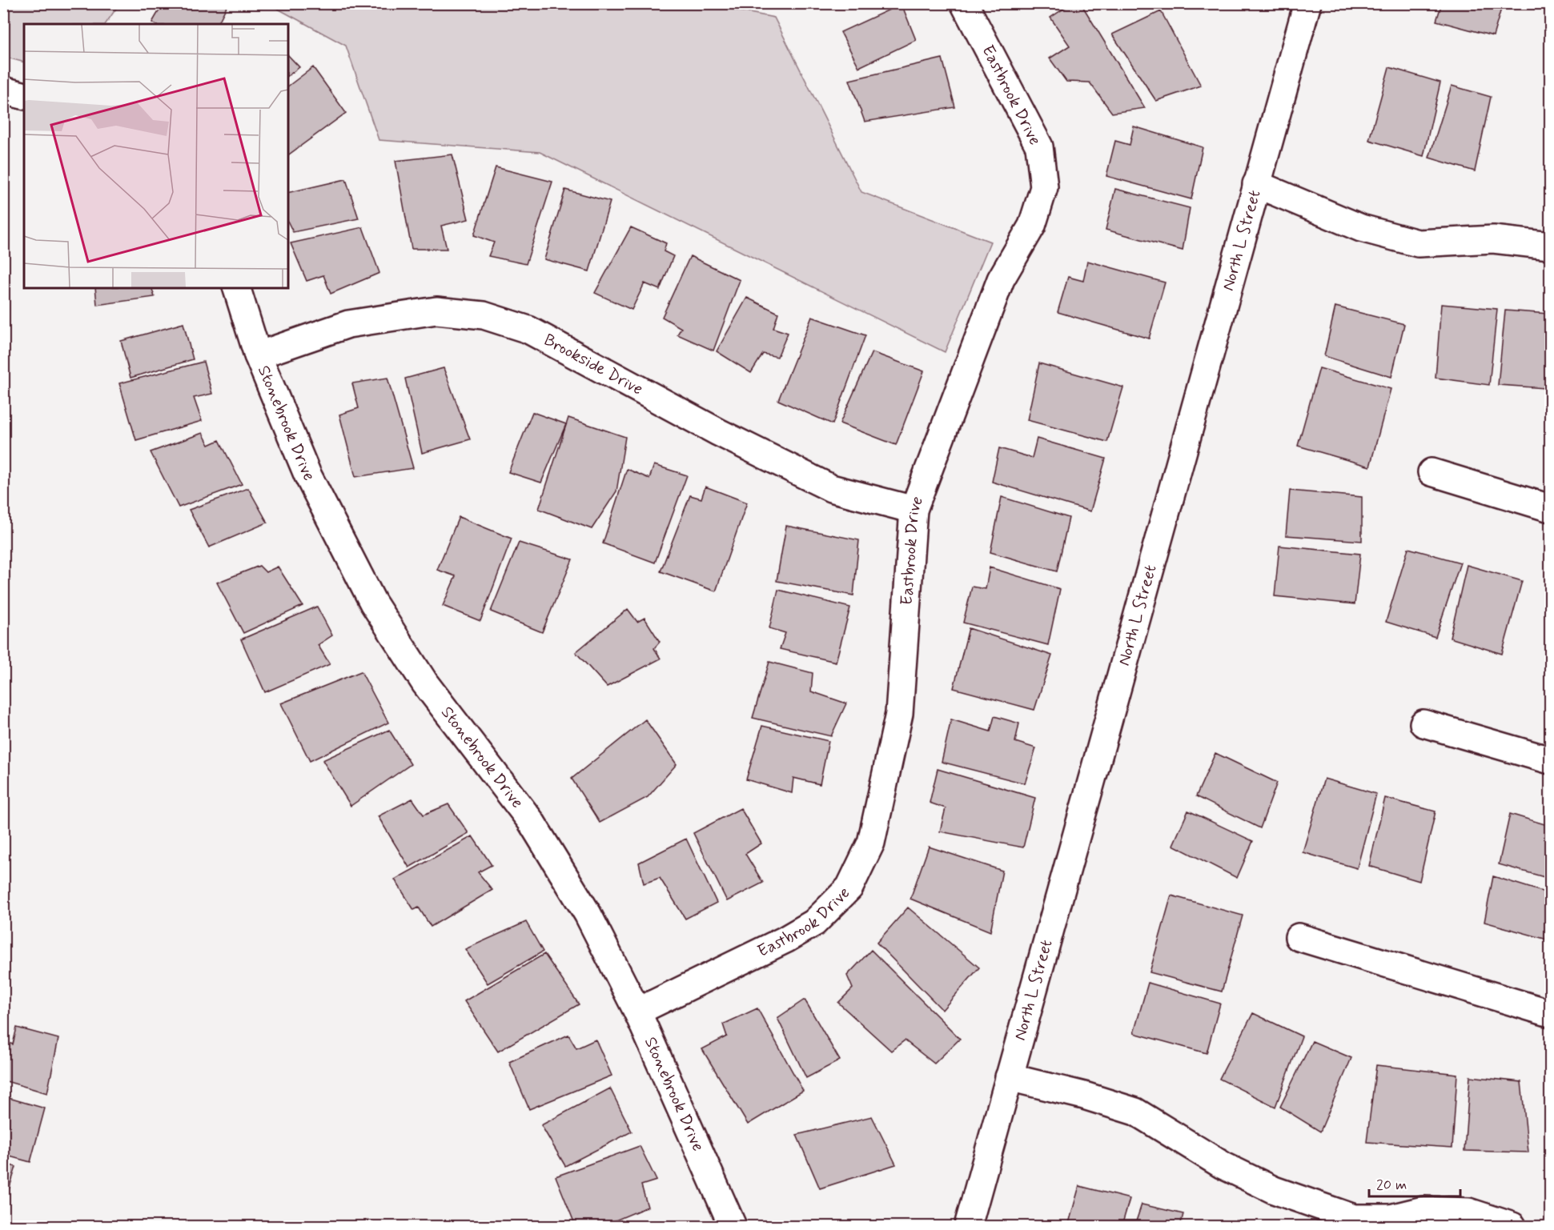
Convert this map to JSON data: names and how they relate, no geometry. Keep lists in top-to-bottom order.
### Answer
{
  "streets": {
    "street": [
      "Eastbrook Drive",
      "North L Street",
      "Brookside Drive",
      "Stonebrook Drive"
    ]
  },
  "crossings": [
    ["Eastbrook Drive", "Brookside Drive"],
    ["Eastbrook Drive", "Stonebrook Drive"],
    ["Brookside Drive", "Stonebrook Drive"]
  ],
  "scale_bar": "20 m"
}
